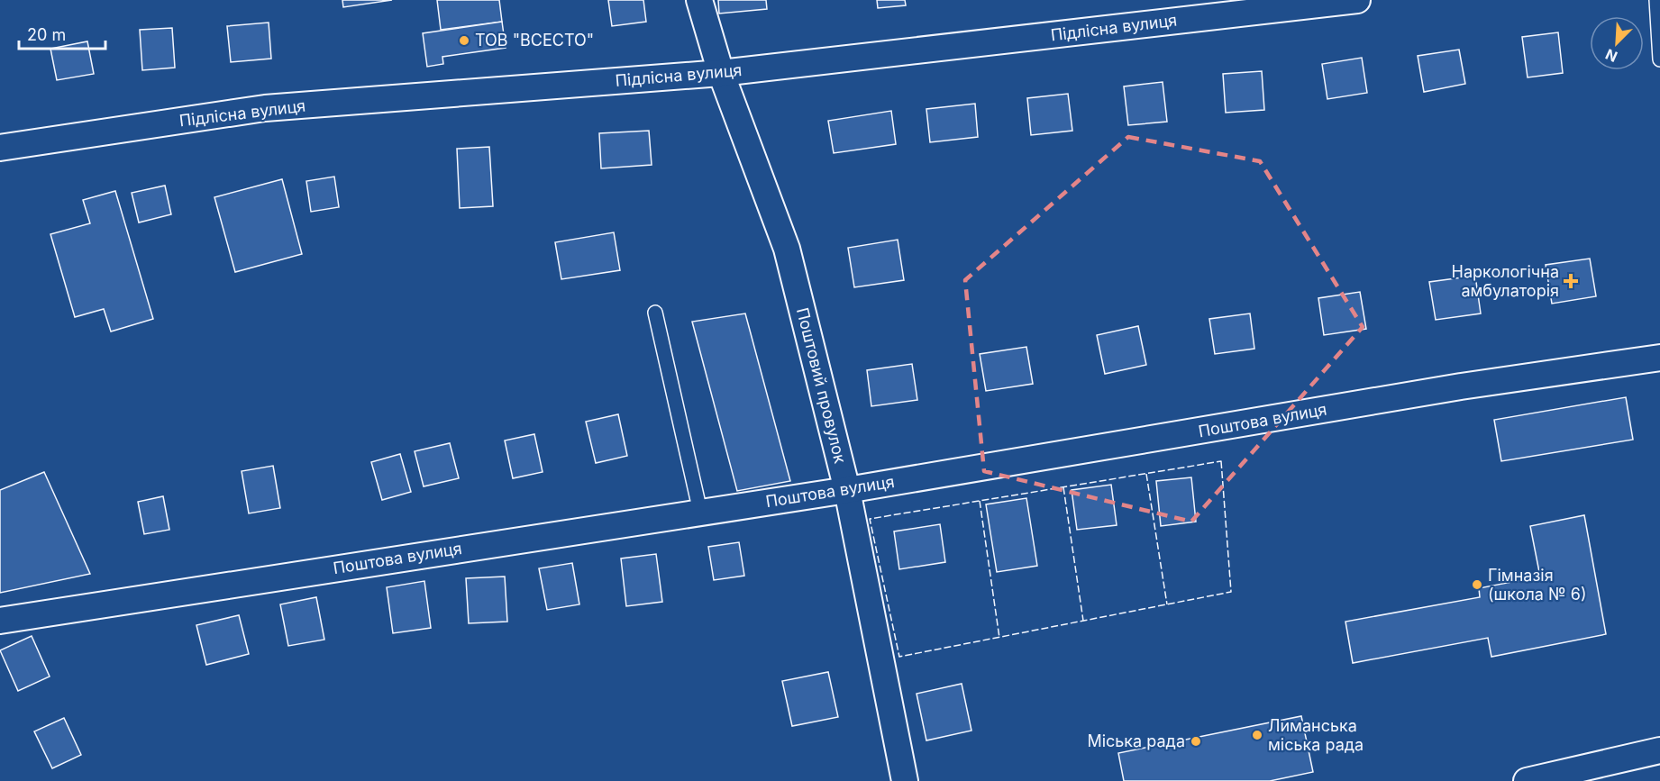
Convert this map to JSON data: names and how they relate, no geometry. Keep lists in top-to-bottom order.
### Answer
{
  "streets": {
    "street": ["Підлісна вулиця", "Поштовий провулок", "Поштова вулиця"]
  },
  "crossings": [
    ["Підлісна вулиця", "Поштовий провулок"],
    ["Поштовий провулок", "Поштова вулиця"]
  ],
  "places": {
    "other": [
      "ТОВ \"ВСЕСТО\"",
      "Гімназія (школа № 6)",
      "Лиманська міська рада",
      "Міська рада"
    ],
    "health": ["Наркологічна амбулаторія"]
  },
  "scale_bar": "20 m",
  "north": "bottom left"
}
